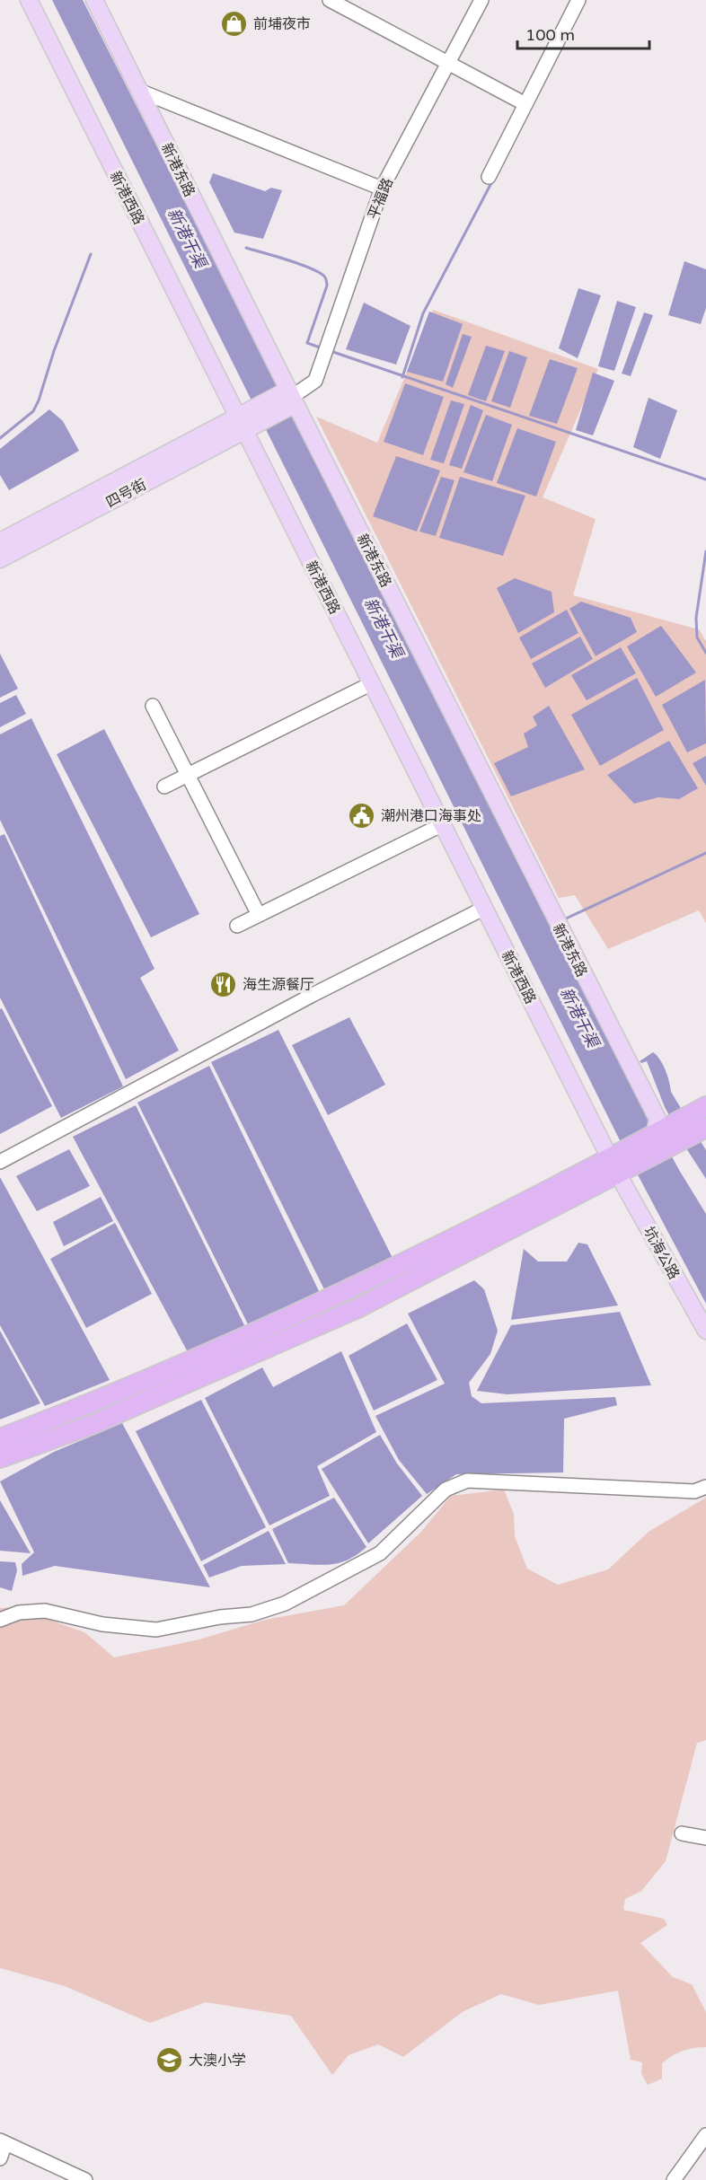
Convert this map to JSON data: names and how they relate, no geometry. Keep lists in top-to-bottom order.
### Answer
{
  "streets": {
    "main road": [
      "新港东路",
      "新港西路",
      "四号街",
      "坑海公路"
    ],
    "street": ["平福路"]
  },
  "crossings": [
    ["新港东路", "平福路"],
    ["新港西路", "坑海公路"]
  ],
  "water": ["新港干渠"],
  "places": {
    "shop": ["前埔夜市"],
    "public building": ["潮州港口海事处"],
    "restaurant": ["海生源餐厅"],
    "school or university": ["大澳小学"]
  },
  "scale_bar": "100 m"
}
